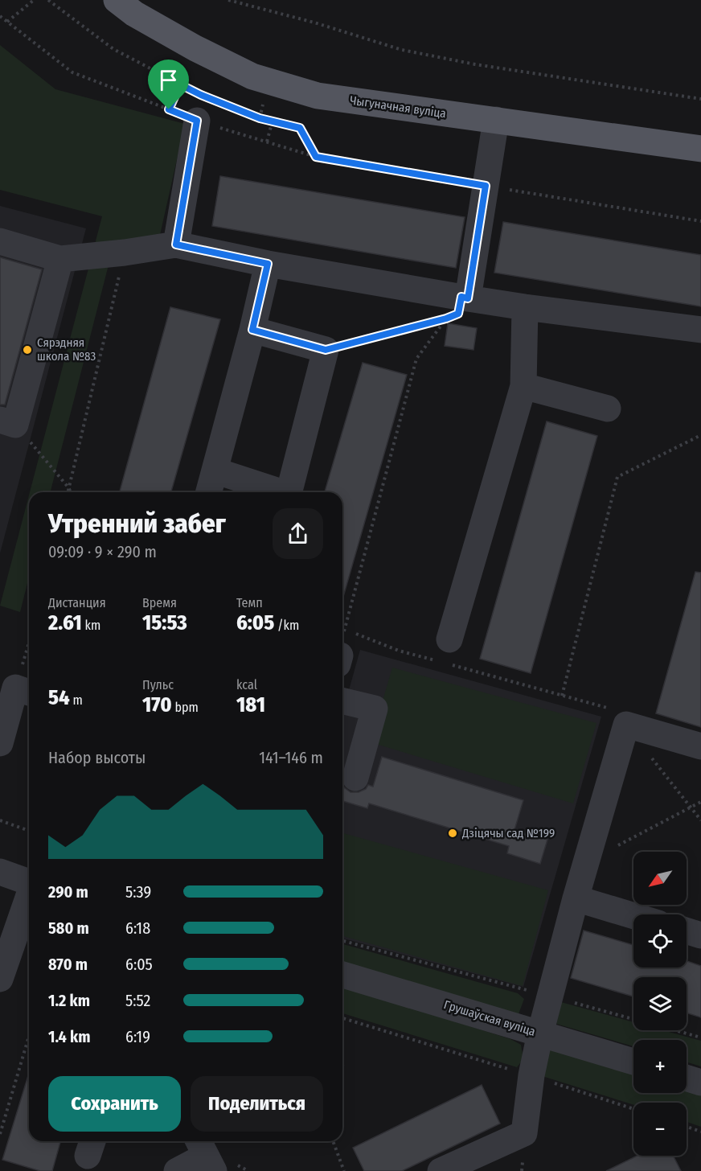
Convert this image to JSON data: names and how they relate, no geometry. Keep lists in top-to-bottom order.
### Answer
{
  "streets": {
    "main road": ["Чыгуначная вуліца"],
    "street": ["Грушаўская вуліца"]
  },
  "places": ["Сярэдняя школа №83", "Дзіцячы сад №199"],
  "north": "bottom left",
  "page": {
    "heading": ["Утренний забег", "09:09 · 9 × 290 m"],
    "stats": [
      ["Дистанция", "2.61 km"],
      ["Время", "15:53"],
      ["Темп", "6:05 /km"],
      ["54 m"],
      ["Пульс", "170 bpm"],
      ["kcal", "181"]
    ],
    "chart": ["Набор высоты", "141–146 m"],
    "map_buttons": ["+", "−"],
    "list": [
      {
        "name": "290 m",
        "note": "5:39"
      },
      {
        "name": "580 m",
        "note": "6:18"
      },
      {
        "name": "870 m",
        "note": "6:05"
      },
      {
        "name": "1.2 km",
        "note": "5:52"
      },
      {
        "name": "1.4 km",
        "note": "6:19"
      }
    ],
    "buttons": ["Сохранить", "Поделиться"]
  }
}
